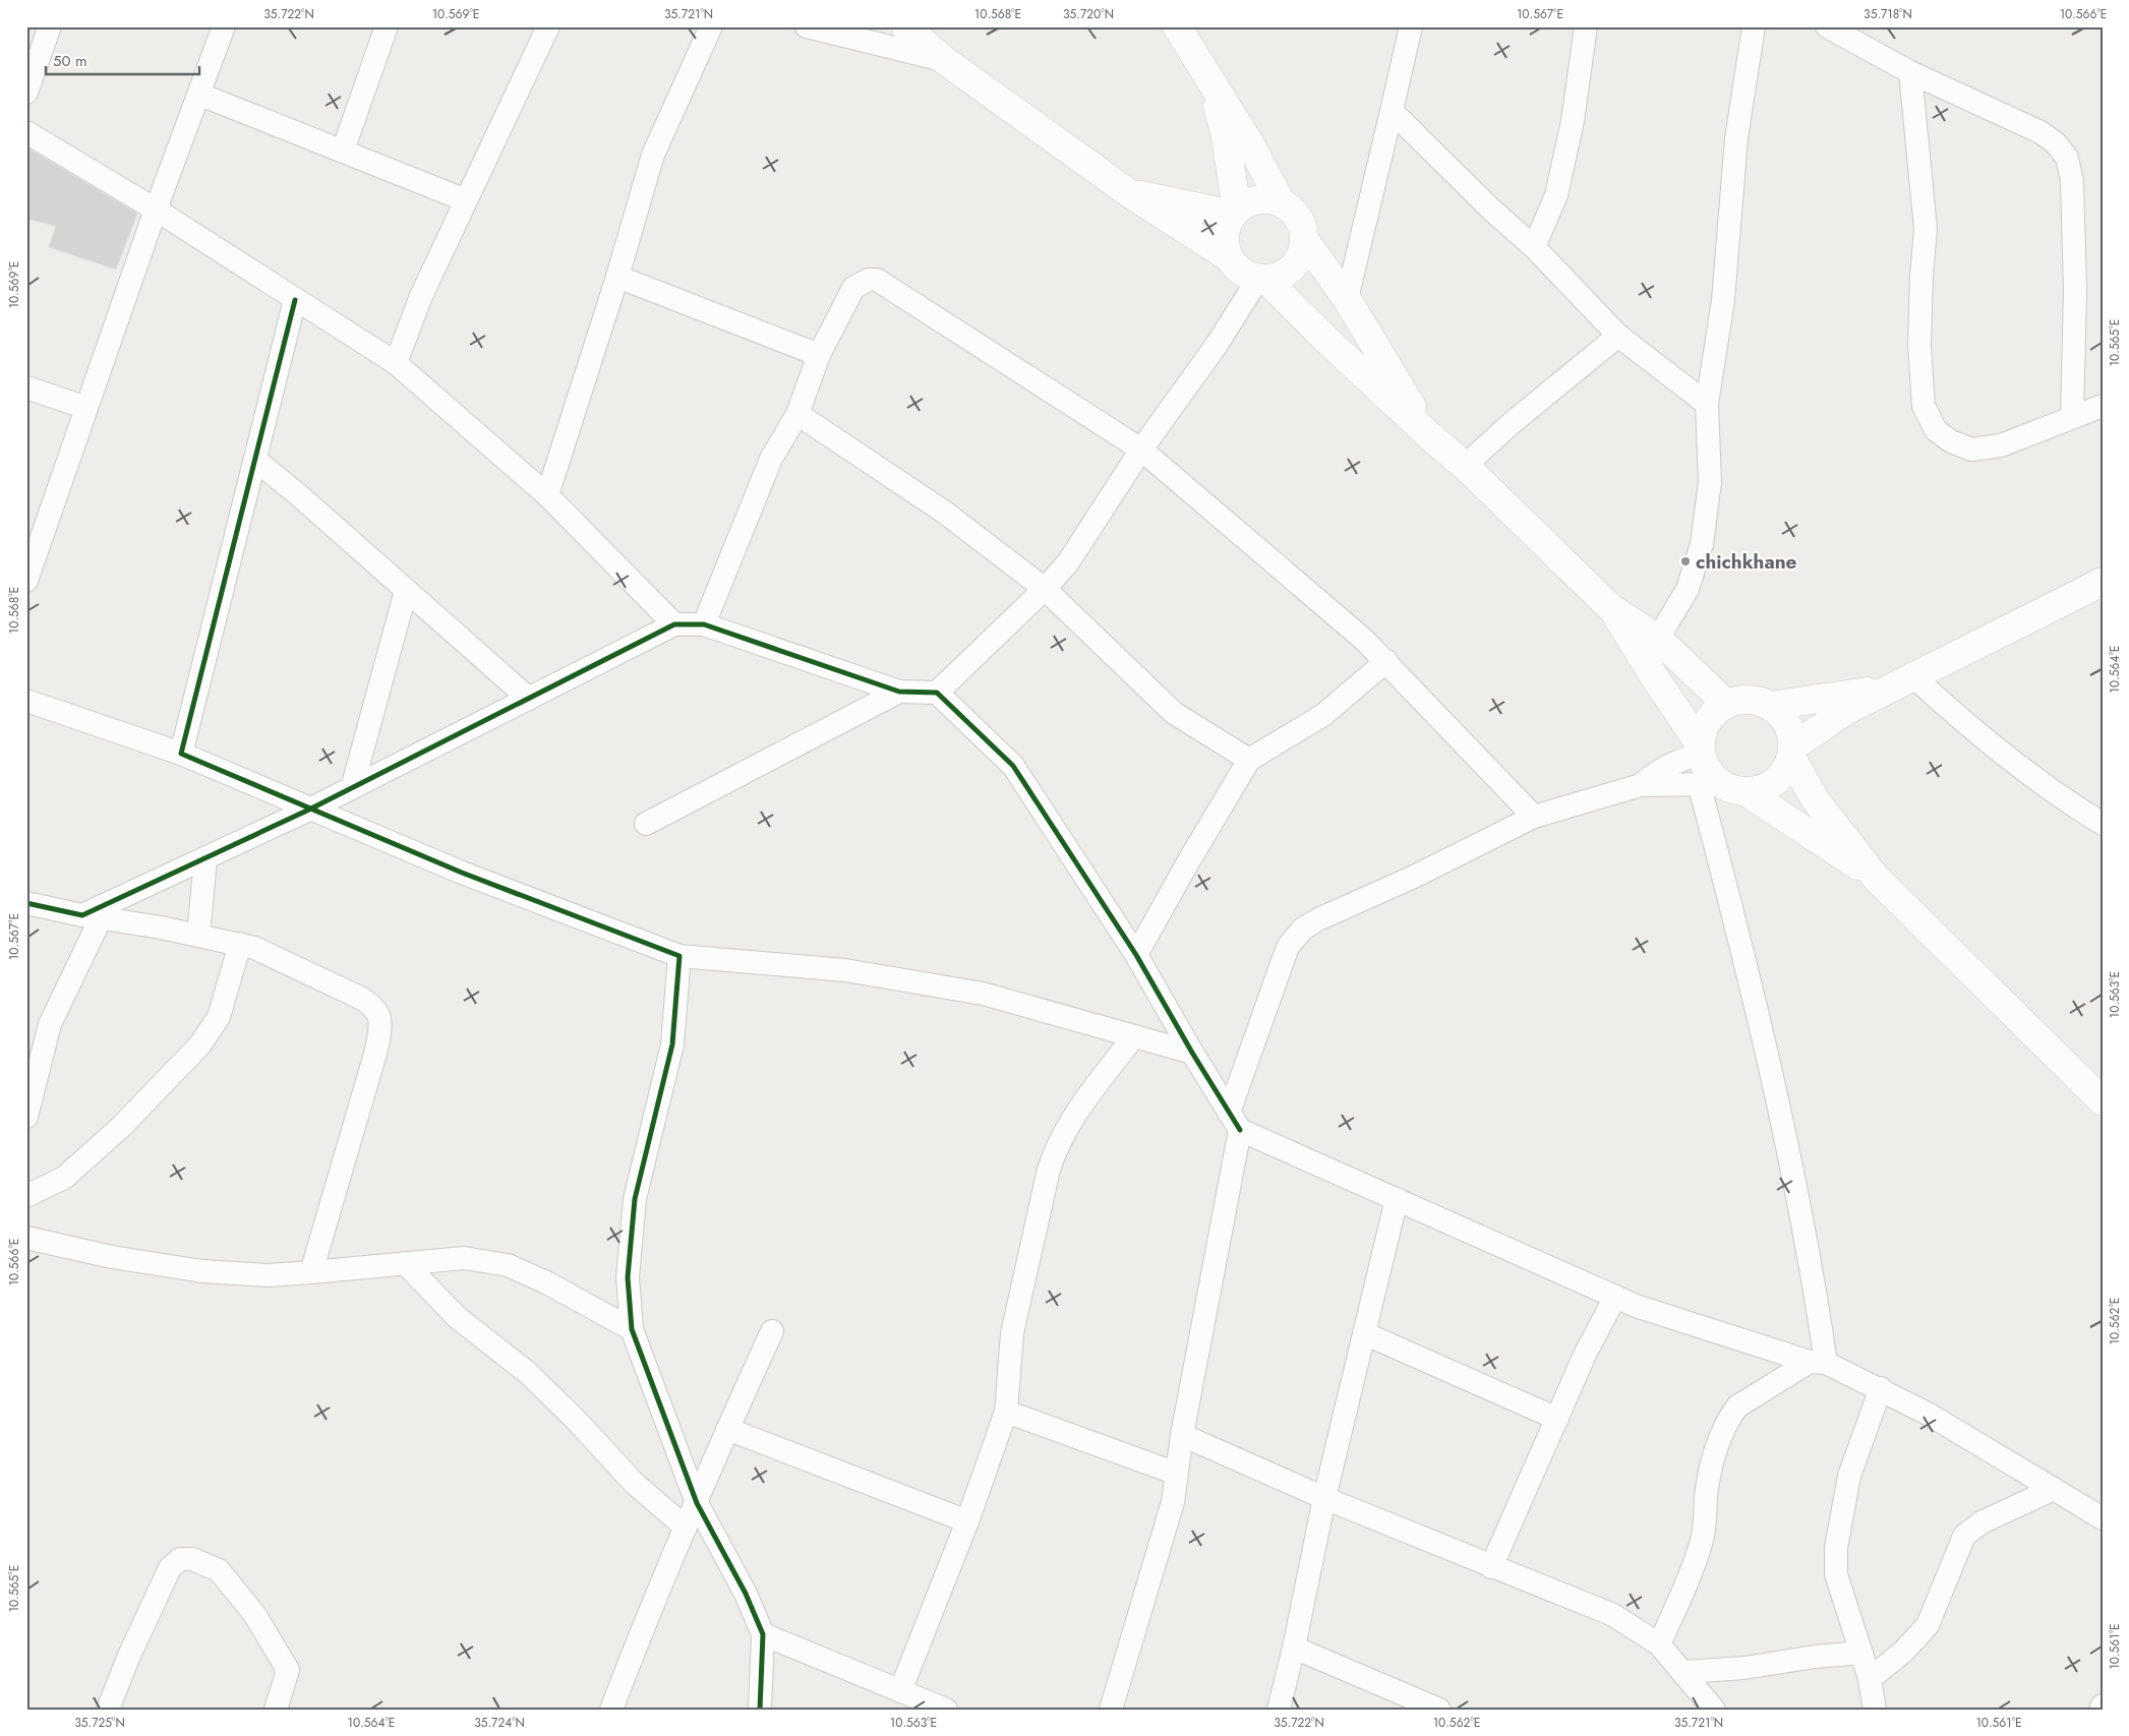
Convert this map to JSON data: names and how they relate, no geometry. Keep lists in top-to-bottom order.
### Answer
{
  "places": ["chichkhane"],
  "scale_bar": "50 m",
  "coordinates": [
    "35.722°N",
    "10.569°E",
    "35.721°N",
    "10.568°E",
    "35.720°N",
    "10.567°E",
    "35.718°N",
    "10.566°E",
    "10.565°E",
    "10.564°E",
    "10.563°E",
    "10.562°E",
    "10.561°E",
    "35.725°N",
    "35.724°N"
  ]
}
